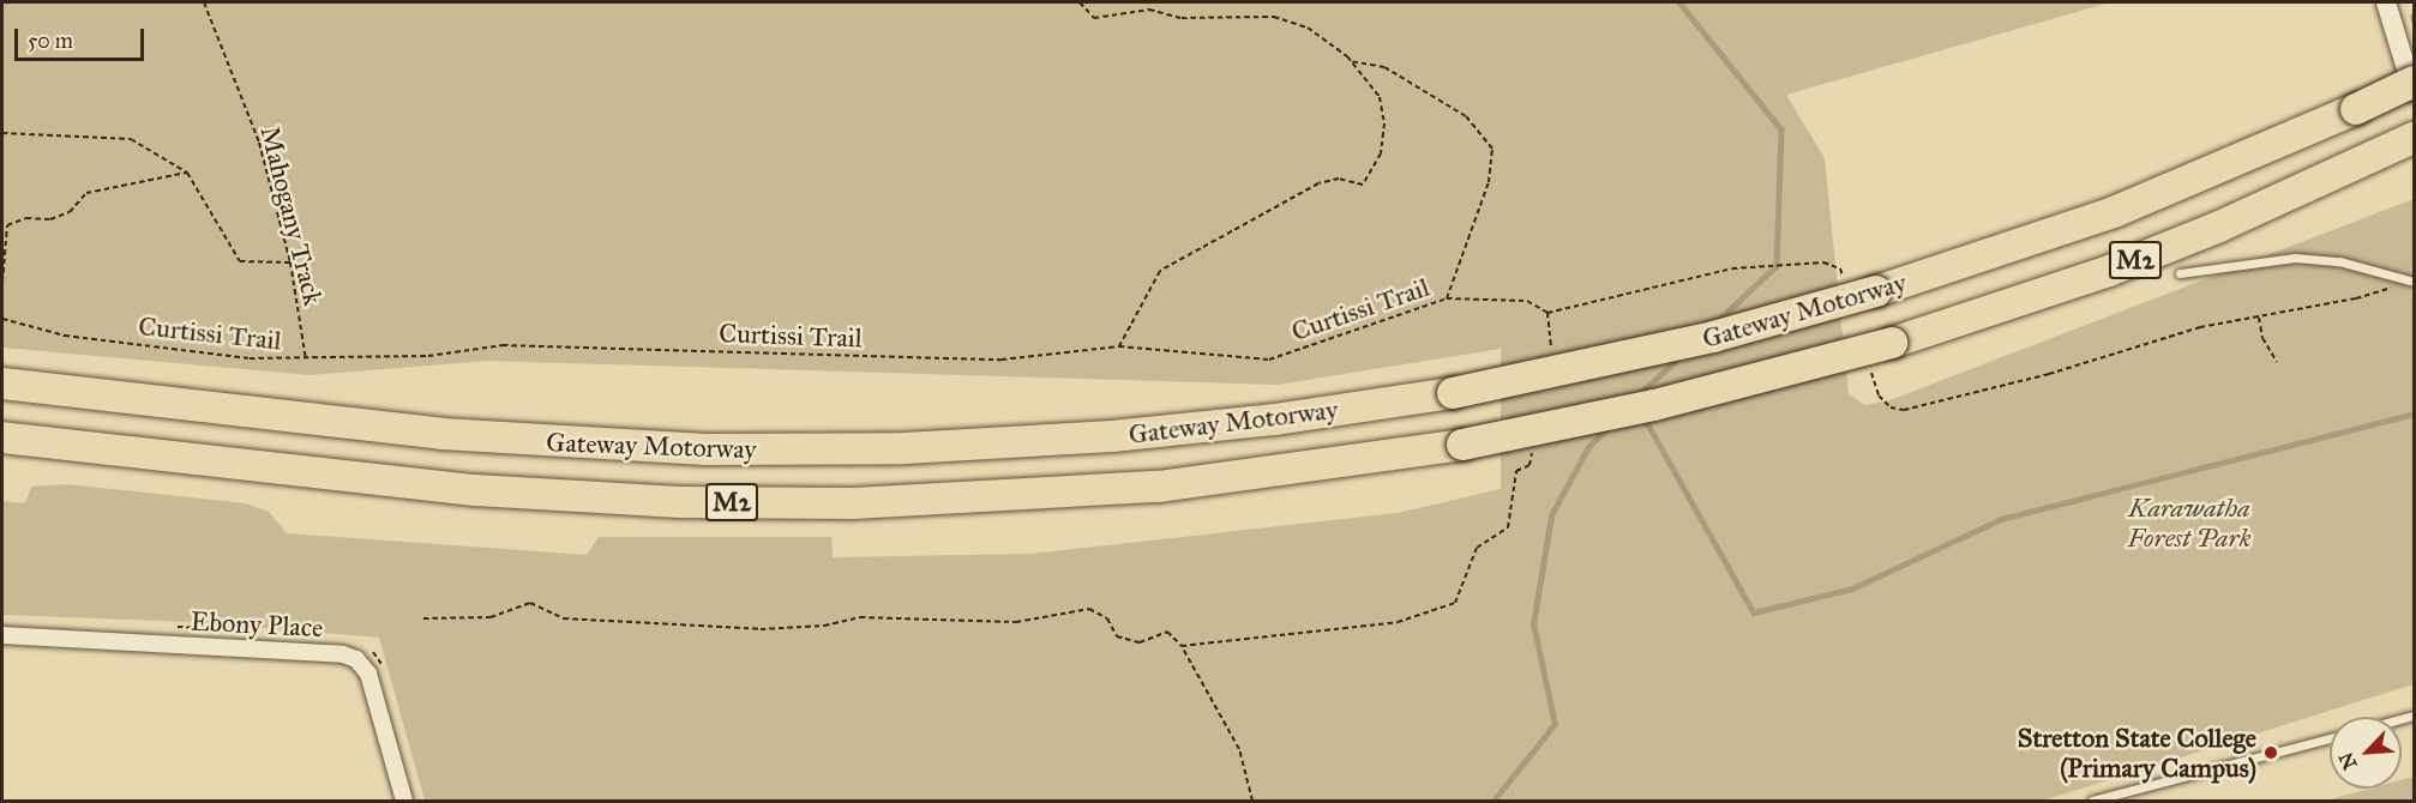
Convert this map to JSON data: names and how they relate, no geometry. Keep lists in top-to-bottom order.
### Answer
{
  "streets": {
    "highway": ["M2", "Gateway Motorway"],
    "street": ["Ebony Place"],
    "path": ["Mahogany Track", "Curtissi Trail"]
  },
  "crossings": [
    ["Mahogany Track", "Curtissi Trail"]
  ],
  "parks": ["Karawatha Forest Park"],
  "places": ["Stretton State College (Primary Campus)"],
  "scale_bar": "50 m",
  "north": "bottom left"
}
